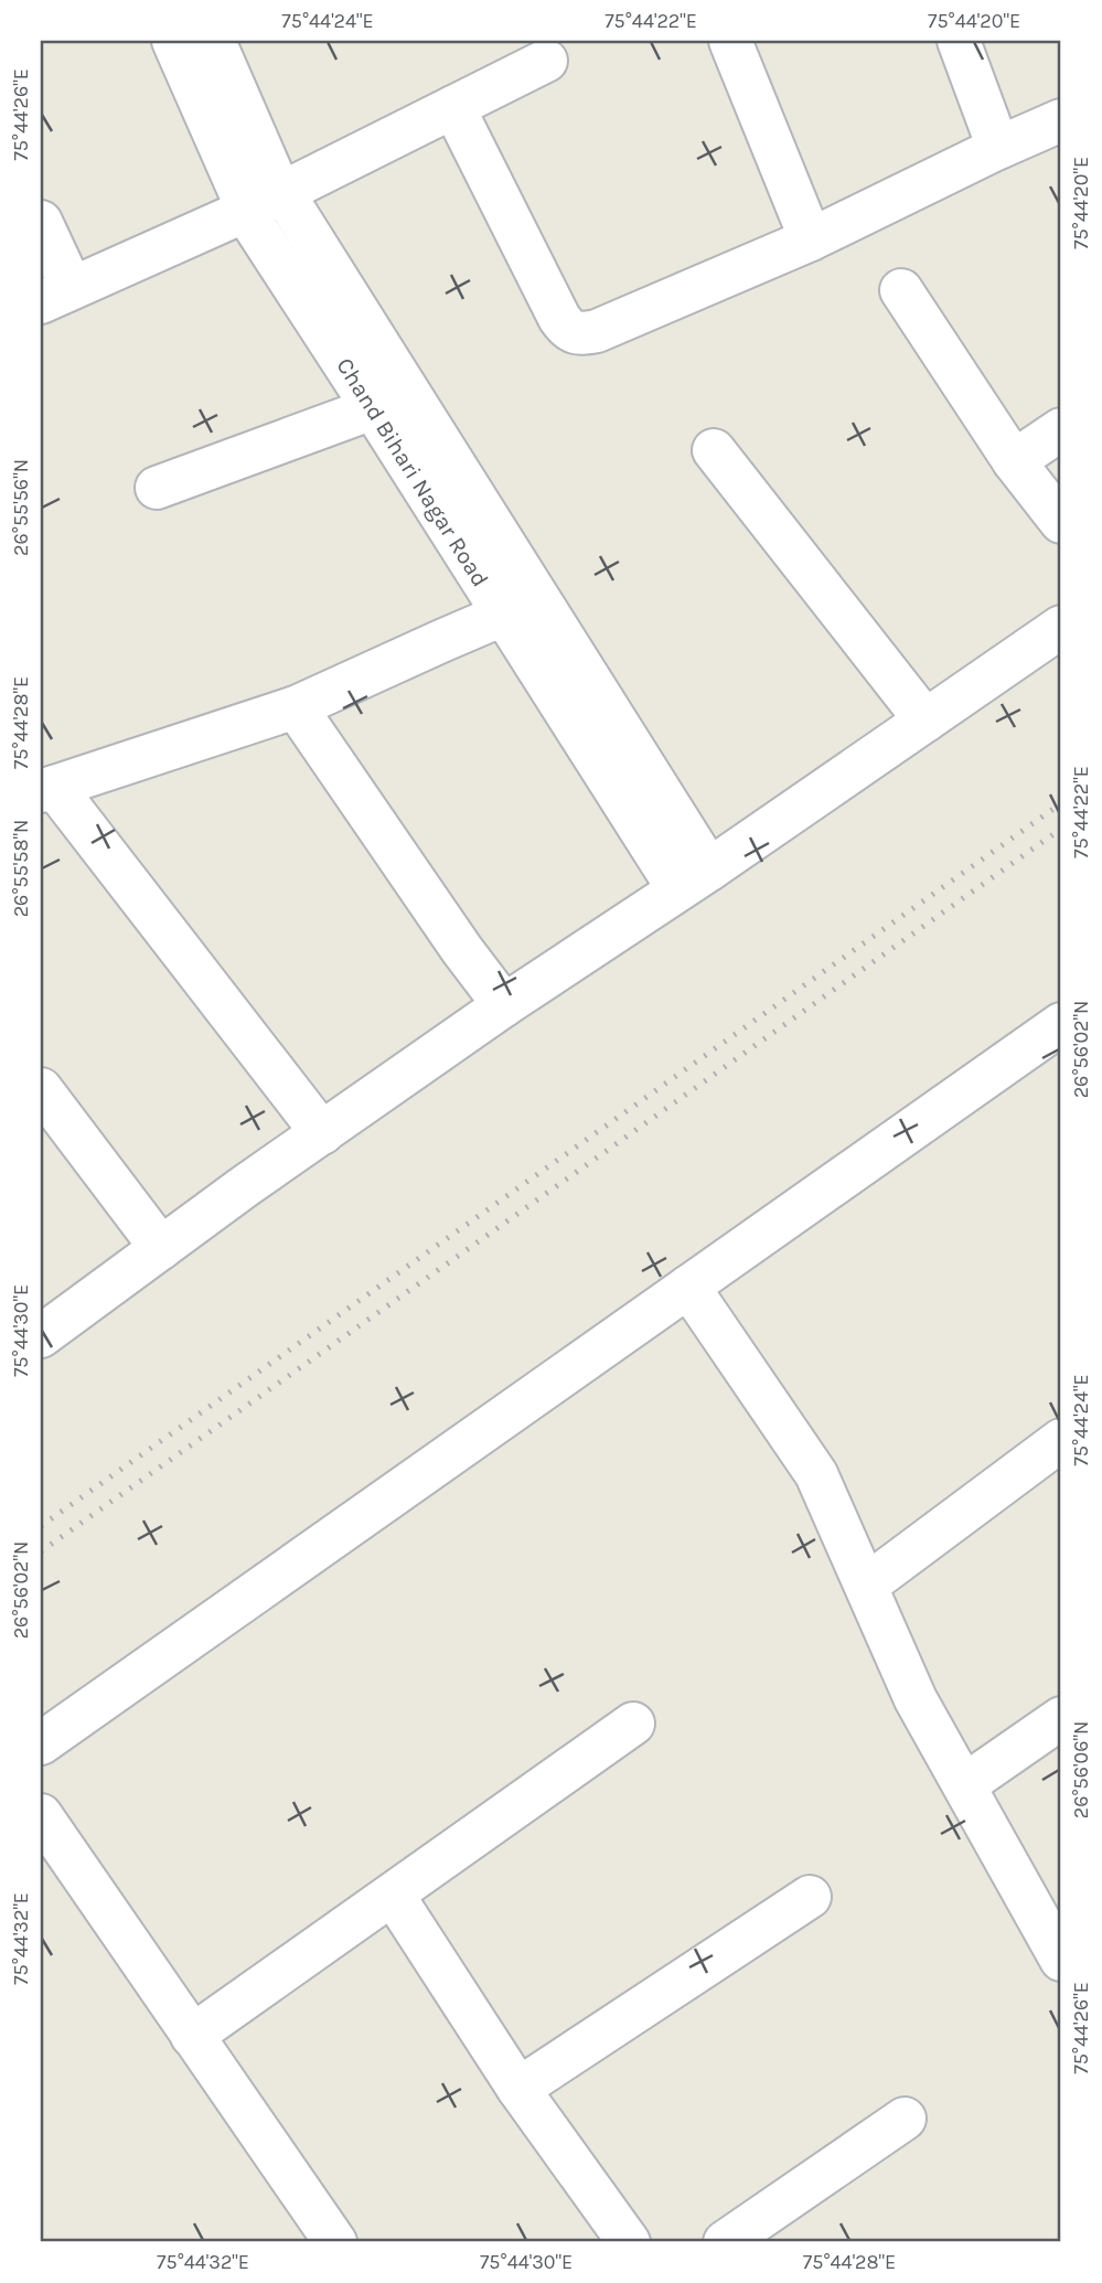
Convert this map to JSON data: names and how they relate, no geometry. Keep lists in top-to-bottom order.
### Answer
{
  "streets": {
    "street": ["Chand Bihari Nagar Road"]
  },
  "coordinates": [
    "75°44'24\"E",
    "75°44'22\"E",
    "75°44'20\"E",
    "75°44'26\"E",
    "26°55'56\"N",
    "75°44'28\"E",
    "26°55'58\"N",
    "26°56'02\"N",
    "75°44'30\"E",
    "26°56'06\"N",
    "75°44'32\"E"
  ]
}
